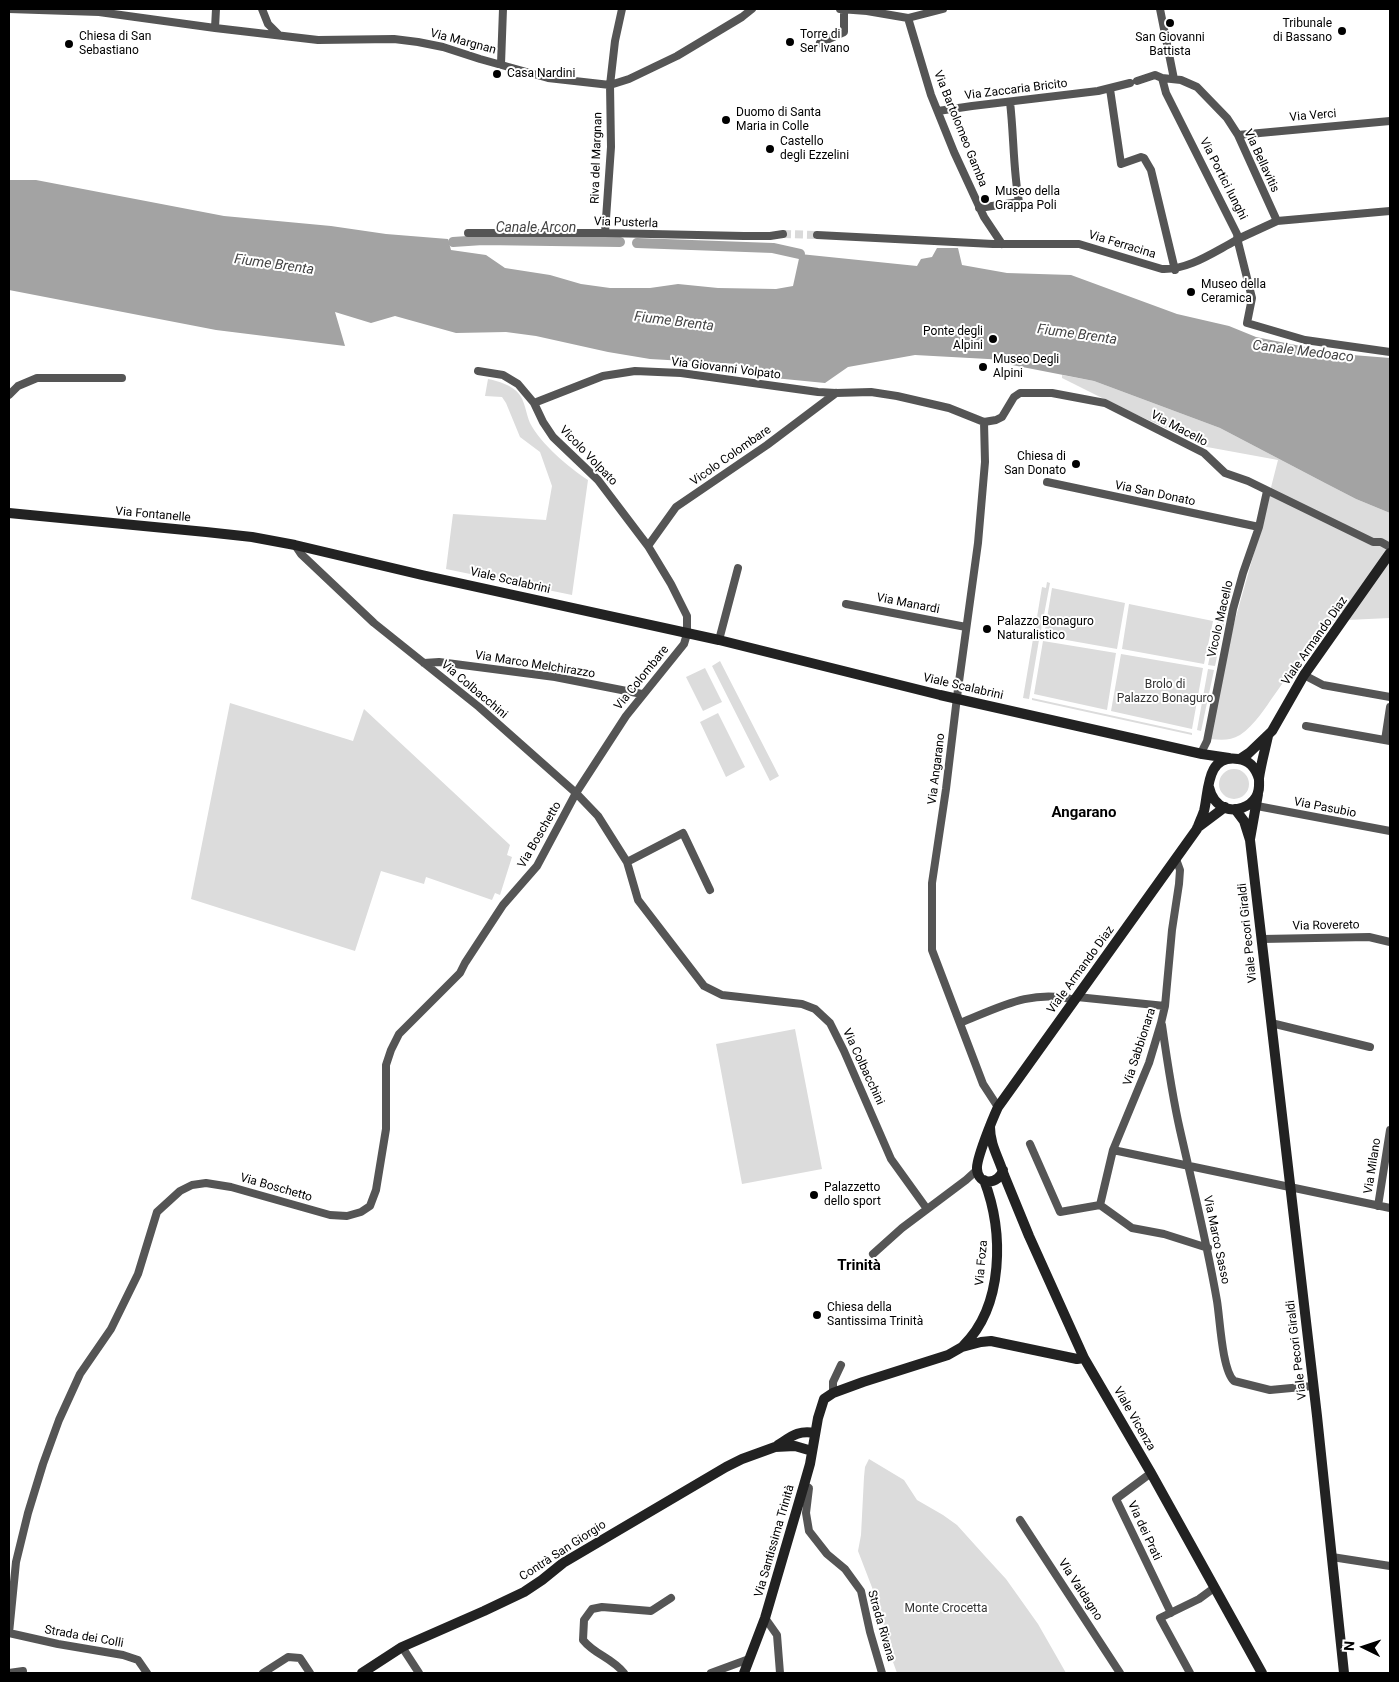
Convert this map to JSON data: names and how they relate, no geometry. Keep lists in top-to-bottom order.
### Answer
{
  "streets": {
    "street": [
      "Via Margnan",
      "Via Zaccaria Bricito",
      "Via Verci",
      "Via Bartolomeo Gamba",
      "Riva del Margnan",
      "Via Bellavitis",
      "Via Portici lunghi",
      "Via Pusterla",
      "Via Ferracina",
      "Via Giovanni Volpato",
      "Via Macello",
      "Vicolo Volpato",
      "Vicolo Colombare",
      "Via San Donato",
      "Via Fontanelle",
      "Viale Scalabrini",
      "Via Manardi",
      "Vicolo Macello",
      "Viale Armando Diaz",
      "Via Marco Melchirazzo",
      "Via Colombare",
      "Via Colbacchini",
      "Via Angarano",
      "Via Pasubio",
      "Via Boschetto",
      "Via Rovereto",
      "Viale Pecori Giraldi",
      "Via Sabbionara",
      "Via Milano",
      "Via Marco Sasso",
      "Via Foza",
      "Viale Vicenza",
      "Via dei Prati",
      "Via Santissima Trinità",
      "Contrà San Giorgio",
      "Via Valdagno",
      "Strada Rivana",
      "Strada dei Colli"
    ]
  },
  "crossings": [
    ["Via Margnan", "Riva del Margnan"],
    ["Via Zaccaria Bricito", "Via Bartolomeo Gamba"],
    ["Via Zaccaria Bricito", "Via Bellavitis"],
    ["Via Verci", "Via Bellavitis"],
    ["Via Bartolomeo Gamba", "Via Ferracina"],
    ["Riva del Margnan", "Via Pusterla"],
    ["Via Bellavitis", "Via Portici lunghi"],
    ["Via Giovanni Volpato", "Via Macello"],
    ["Via Giovanni Volpato", "Vicolo Volpato"],
    ["Via Giovanni Volpato", "Vicolo Colombare"],
    ["Via Giovanni Volpato", "Via Angarano"],
    ["Via Macello", "Vicolo Macello"],
    ["Via Macello", "Via Angarano"],
    ["Vicolo Volpato", "Vicolo Colombare"],
    ["Via San Donato", "Vicolo Macello"],
    ["Via Fontanelle", "Viale Scalabrini"],
    ["Via Fontanelle", "Via Colbacchini"],
    ["Viale Scalabrini", "Vicolo Macello"],
    ["Viale Scalabrini", "Viale Armando Diaz"],
    ["Viale Scalabrini", "Via Colombare"],
    ["Viale Scalabrini", "Via Colbacchini"],
    ["Viale Scalabrini", "Via Angarano"],
    ["Viale Scalabrini", "Viale Pecori Giraldi"],
    ["Via Manardi", "Via Angarano"],
    ["Viale Armando Diaz", "Via Angarano"],
    ["Viale Armando Diaz", "Viale Pecori Giraldi"],
    ["Viale Armando Diaz", "Via Sabbionara"],
    ["Viale Armando Diaz", "Via Foza"],
    ["Via Marco Melchirazzo", "Via Colombare"],
    ["Via Marco Melchirazzo", "Via Colbacchini"],
    ["Via Colombare", "Via Colbacchini"],
    ["Via Colombare", "Via Boschetto"],
    ["Via Colbacchini", "Via Boschetto"],
    ["Via Angarano", "Via Sabbionara"],
    ["Via Pasubio", "Viale Pecori Giraldi"],
    ["Via Boschetto", "Strada dei Colli"],
    ["Via Rovereto", "Viale Pecori Giraldi"],
    ["Viale Pecori Giraldi", "Via Marco Sasso"],
    ["Via Sabbionara", "Via Marco Sasso"],
    ["Viale Vicenza", "Via dei Prati"],
    ["Via Santissima Trinità", "Contrà San Giorgio"],
    ["Via Santissima Trinità", "Strada Rivana"]
  ],
  "districts": ["Angarano", "Trinità"],
  "water": ["Canale Arcon", "Fiume Brenta", "Canale Medoaco"],
  "parks": ["Brolo di Palazzo Bonaguro", "Monte Crocetta"],
  "places": [
    "San Giovanni Battista",
    "Tribunale di Bassano",
    "Torre di Ser Ivano",
    "Chiesa di San Sebastiano",
    "Casa Nardini",
    "Duomo di Santa Maria in Colle",
    "Castello degli Ezzelini",
    "Museo della Grappa Poli",
    "Museo della Ceramica",
    "Ponte degli Alpini",
    "Museo Degli Alpini",
    "Chiesa di San Donato",
    "Palazzo Bonaguro Naturalistico",
    "Palazzetto dello sport",
    "Chiesa della Santissima Trinità"
  ],
  "north": "left"
}
